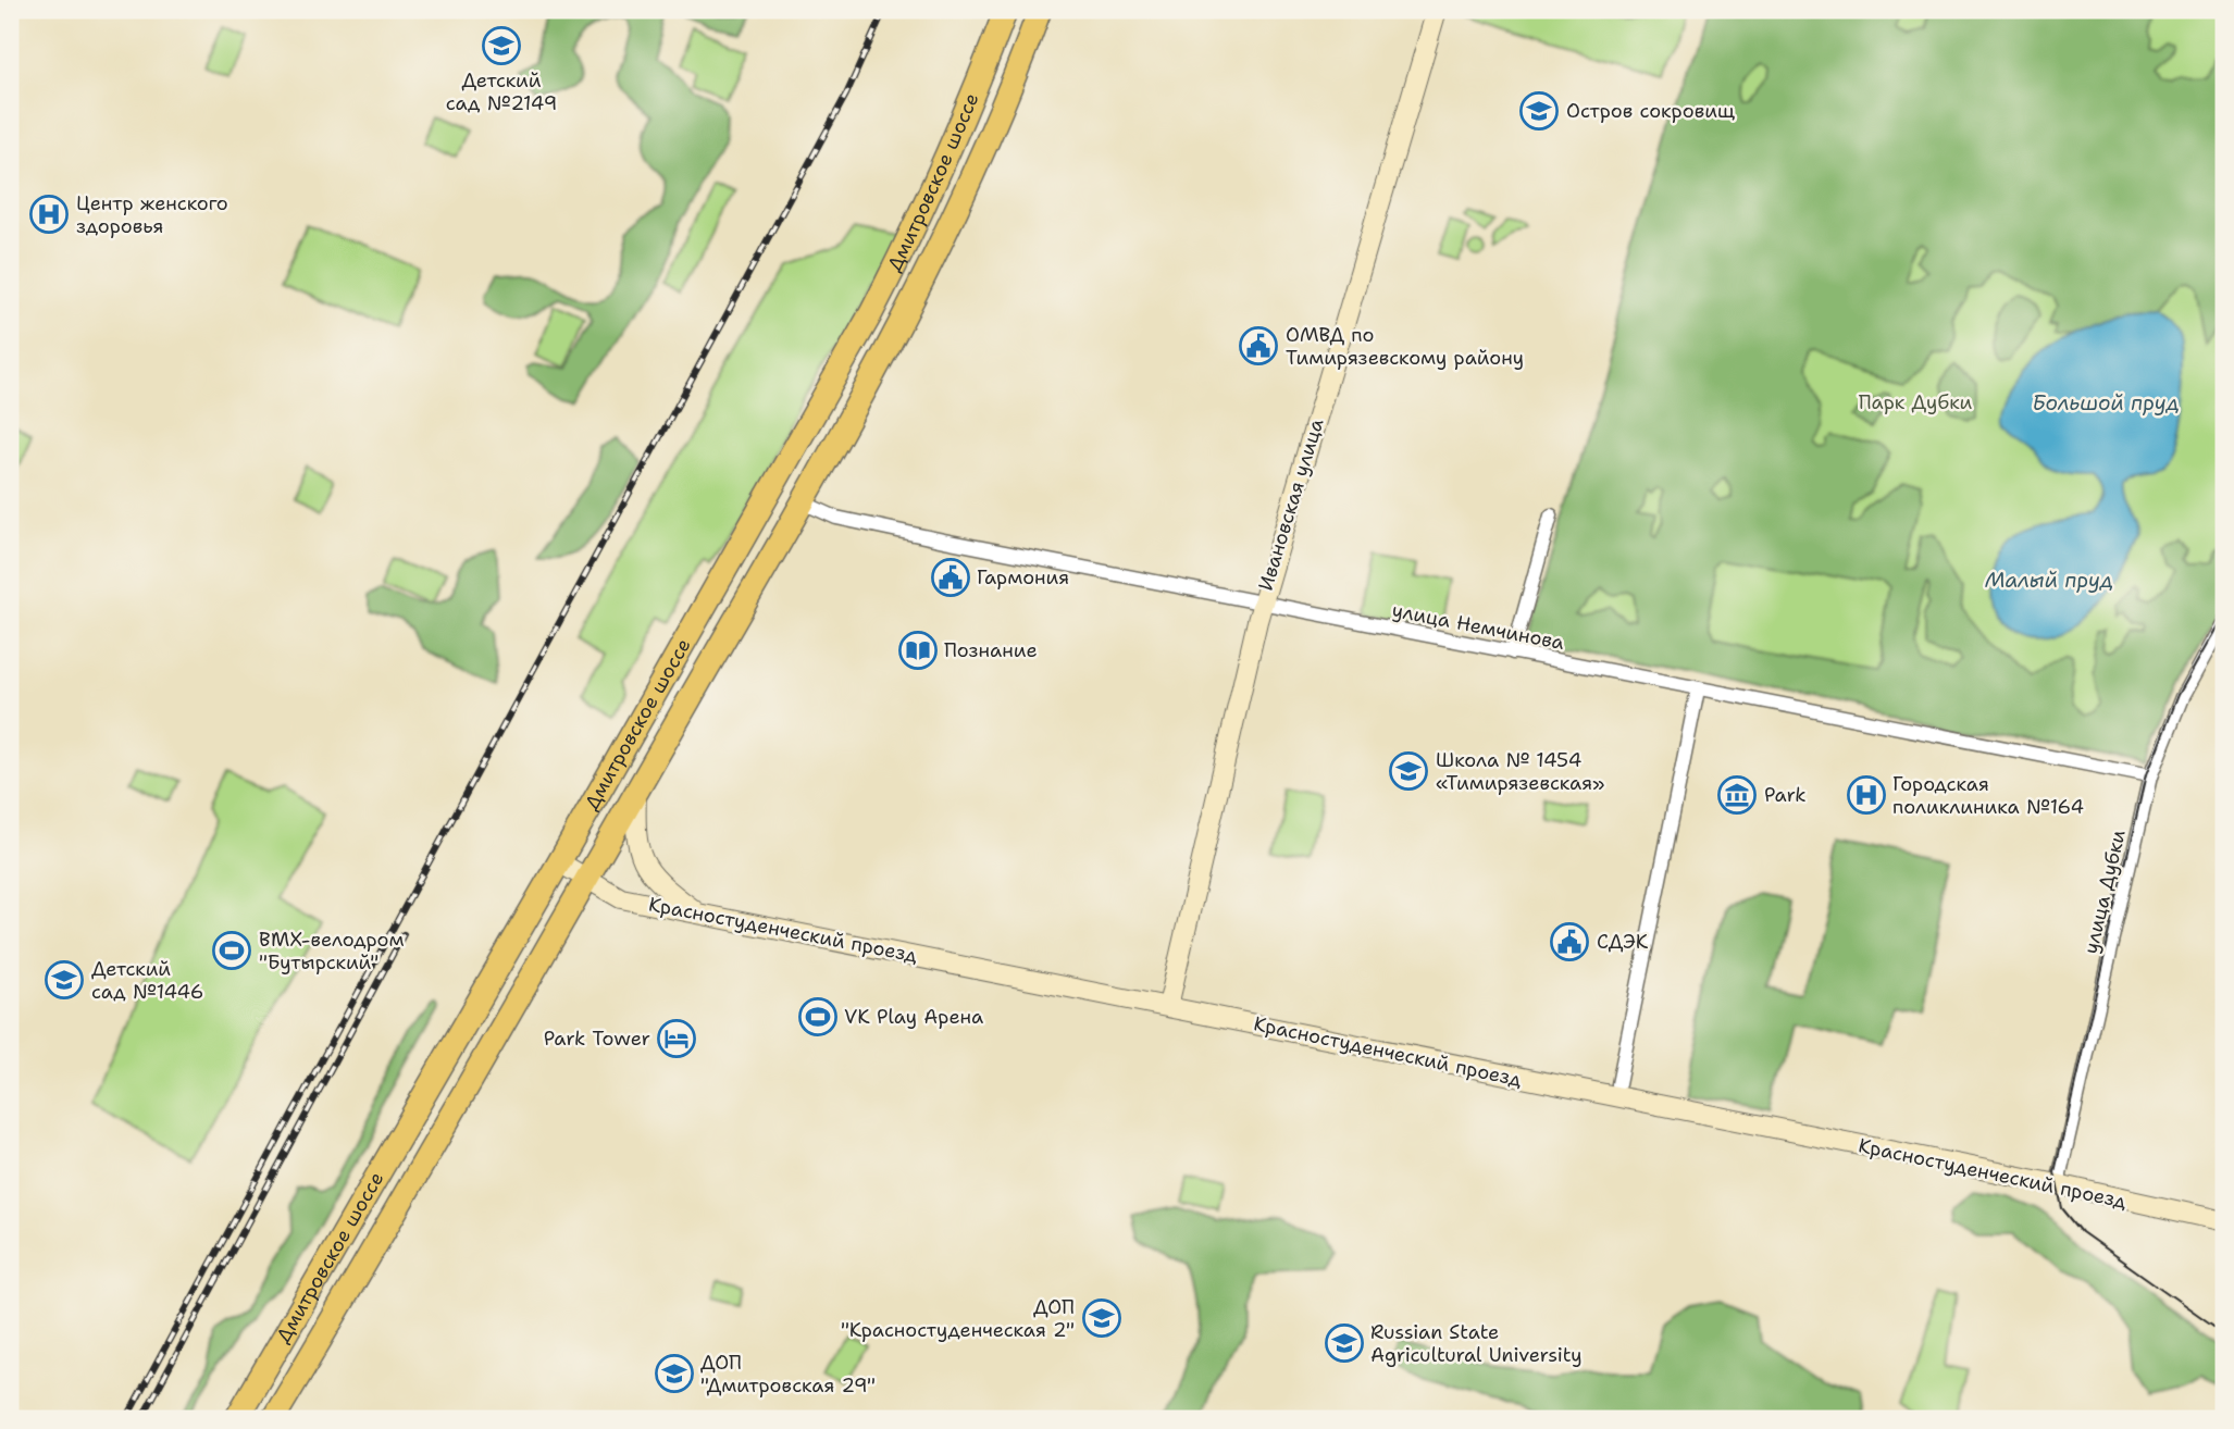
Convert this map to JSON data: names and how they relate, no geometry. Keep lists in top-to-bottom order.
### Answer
{
  "streets": {
    "main road": ["Дмитровское шоссе"],
    "street": [
      "Ивановская улица",
      "улица Немчинова",
      "улица Дубки",
      "Красностуденческий проезд"
    ]
  },
  "crossings": [
    ["Дмитровское шоссе", "улица Немчинова"],
    ["Дмитровское шоссе", "Красностуденческий проезд"],
    ["Ивановская улица", "улица Немчинова"],
    ["Ивановская улица", "Красностуденческий проезд"],
    ["улица Немчинова", "улица Дубки"],
    ["улица Дубки", "Красностуденческий проезд"]
  ],
  "water": ["Большой пруд", "Малый пруд"],
  "parks": ["Парк Дубки"],
  "places": {
    "school or university": [
      "Детский сад №2149",
      "Остров сокровищ",
      "Школа № 1454 «Тимирязевская»",
      "Детский сад №1446",
      "ДОП \"Красностуденческая 2\"",
      "Russian State Agricultural University",
      "ДОП \"Дмитровская 29\""
    ],
    "hospital": ["Центр женского здоровья", "Городская поликлиника №164"],
    "public building": ["ОМВД по Тимирязевскому району", "Гармония", "СДЭК"],
    "library": ["Познание"],
    "museum": ["Park"],
    "sports": ["BMX-велодром \"Бутырский\"", "VK Play Арена"],
    "hotel": ["Park Tower"]
  }
}
